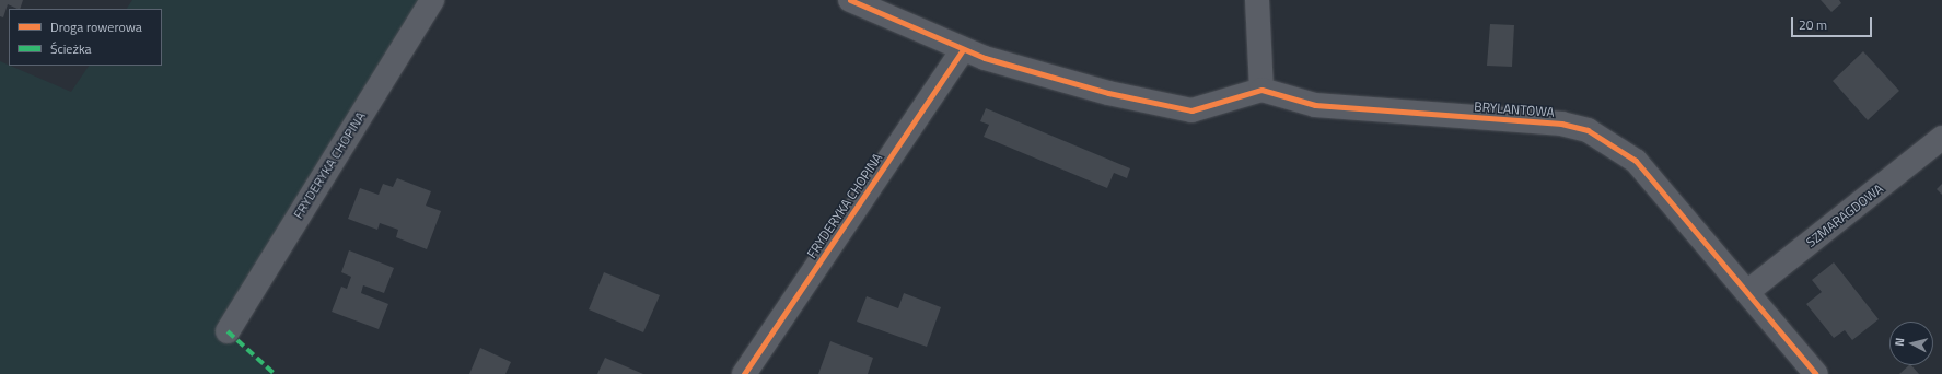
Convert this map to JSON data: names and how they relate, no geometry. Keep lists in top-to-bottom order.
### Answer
{
  "streets": {
    "street": ["BRYLANTOWA", "FRYDERYKA CHOPINA", "SZMARAGDOWA"]
  },
  "crossings": [
    ["BRYLANTOWA", "SZMARAGDOWA"]
  ],
  "legend": ["Droga rowerowa", "Ścieżka"],
  "scale_bar": "20 m",
  "north": "left"
}
